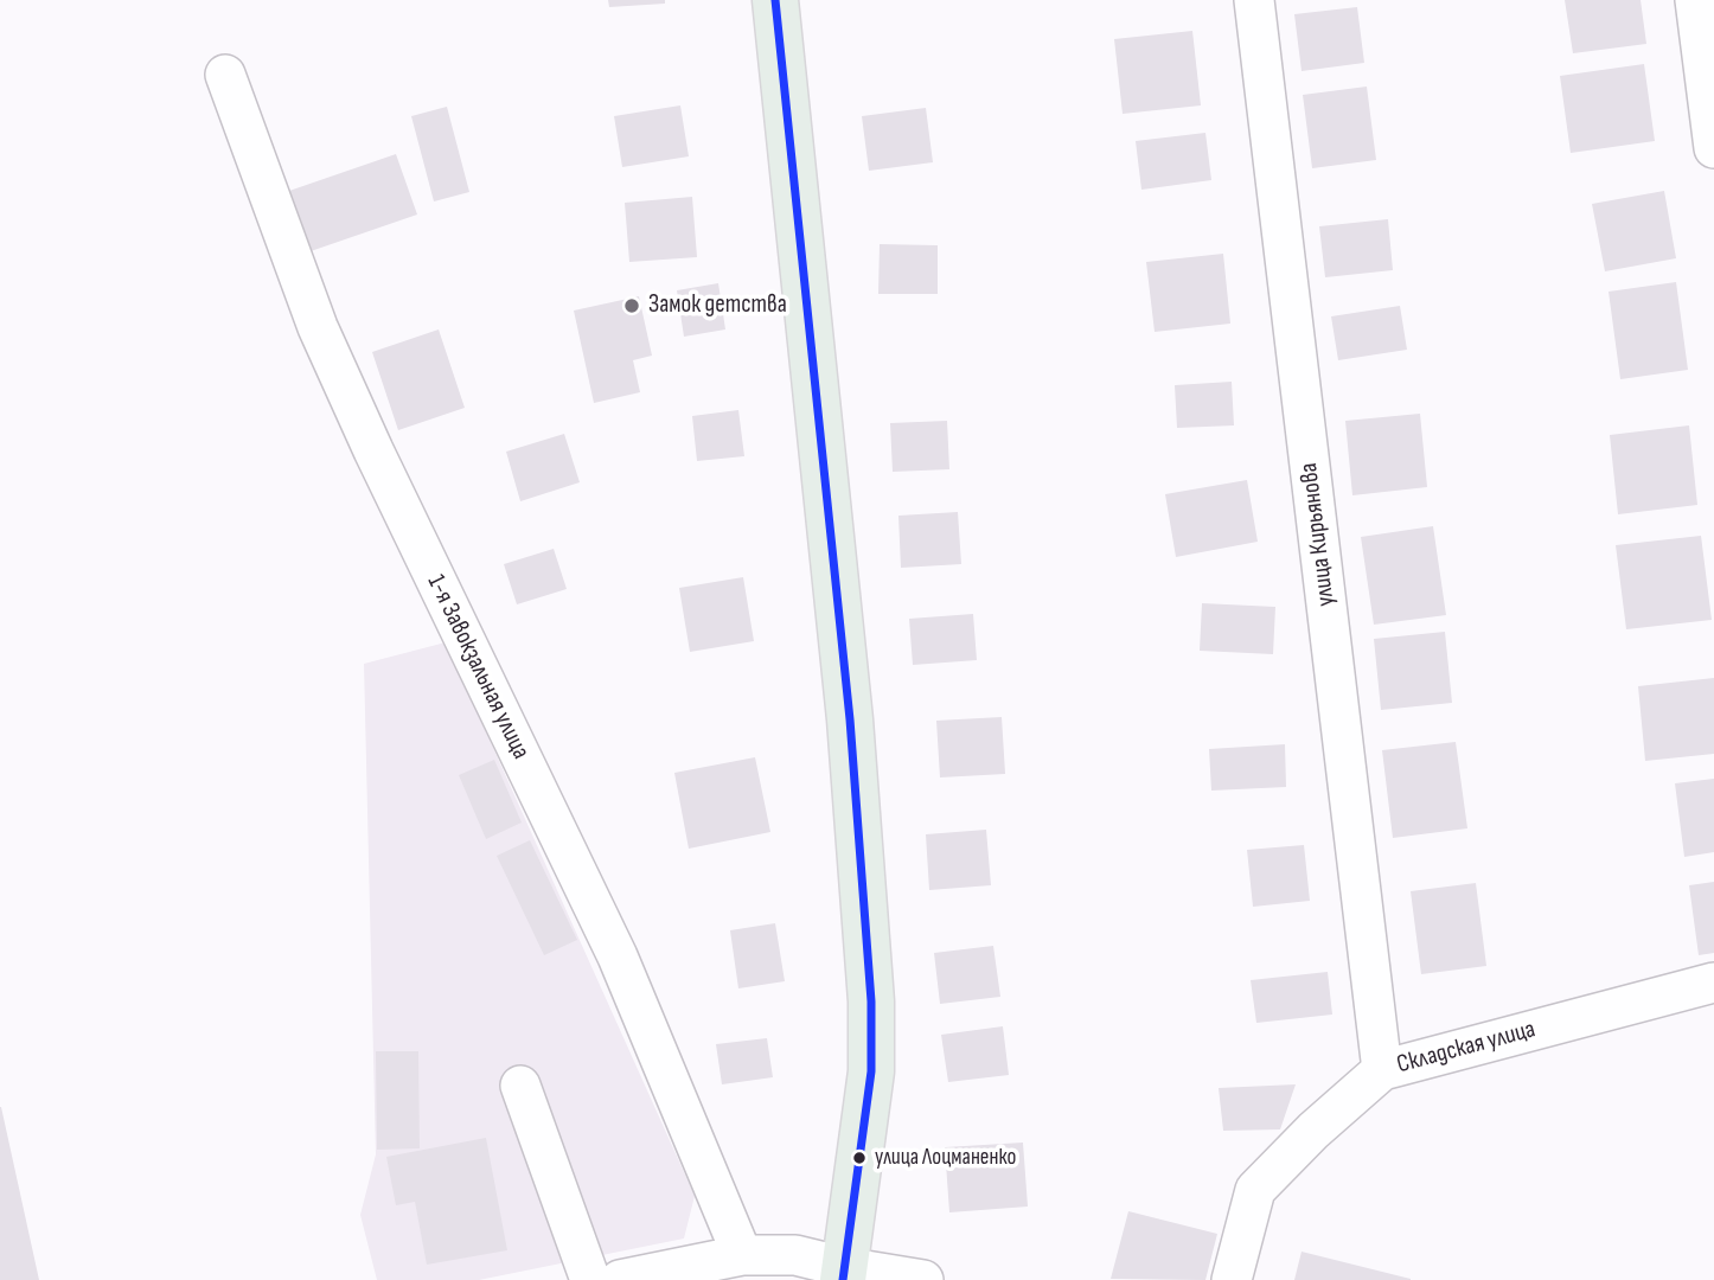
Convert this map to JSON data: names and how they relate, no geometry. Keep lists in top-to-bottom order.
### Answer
{
  "streets": {
    "street": ["улица Кирьянова", "1-я Завокзальная улица", "Складская улица"]
  },
  "crossings": [
    ["улица Кирьянова", "Складская улица"]
  ],
  "places": ["Замок детства", "улица Лоцманенко"]
}
